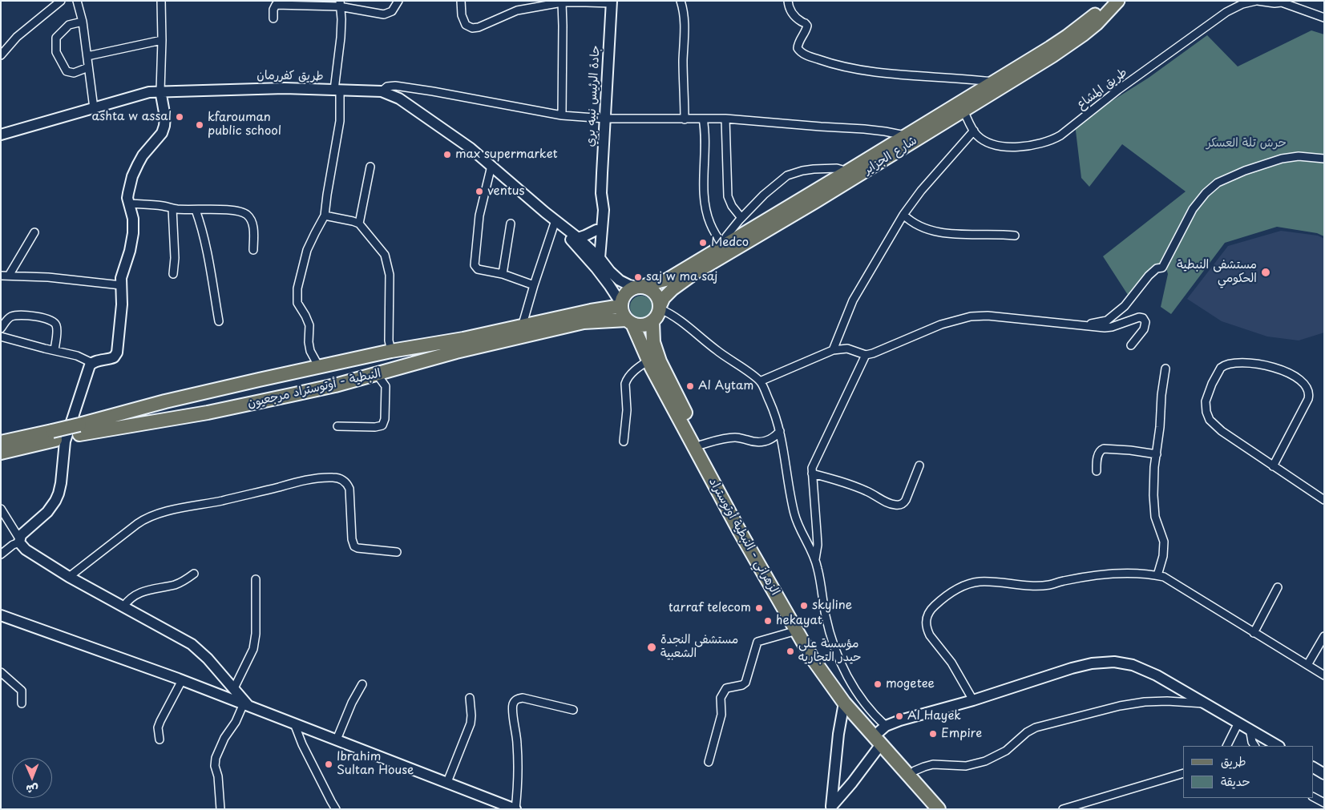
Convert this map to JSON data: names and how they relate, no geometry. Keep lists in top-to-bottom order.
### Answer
{
  "streets": {
    "highway": ["النبطية - أوتوستراد مرجعيون", "الزهراني - النبطية أوتوستراد"],
    "main road": ["شارع الجزاير"],
    "street": ["طريق كفررمان", "طريق المشاع", "جادة الرئيس نبيه بري"]
  },
  "crossings": [
    ["طريق المشاع", "شارع الجزاير"],
    ["شارع الجزاير", "النبطية - أوتوستراد مرجعيون"],
    ["شارع الجزاير", "الزهراني - النبطية أوتوستراد"],
    ["النبطية - أوتوستراد مرجعيون", "الزهراني - النبطية أوتوستراد"]
  ],
  "parks": ["حرش تلة العسكر"],
  "places": [
    "ashta w assal",
    "kfarouman public school",
    "max supermarket",
    "ventus",
    "Medco",
    "مستشفى النبطية الحكومي",
    "saj w ma saj",
    "Al Aytam",
    "skyline",
    "tarraf telecom",
    "hekayat",
    "مستشفى النجدة الشعبية",
    "مؤسسة علي حيدر التجاريه",
    "mogetee",
    "Al Hayek",
    "Empire",
    "Ibrahim Sultan House"
  ],
  "legend": ["طريق", "حديقة"],
  "north": "bottom"
}
